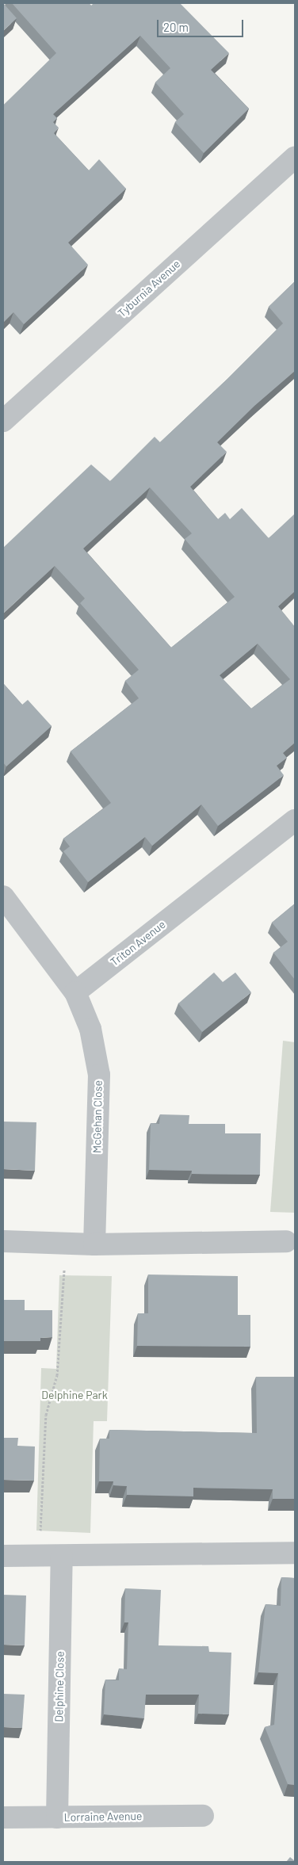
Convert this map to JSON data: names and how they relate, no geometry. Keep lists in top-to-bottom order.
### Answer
{
  "streets": {
    "street": [
      "Tyburnia Avenue",
      "Triton Avenue",
      "McGehan Close",
      "Delphine Close",
      "Lorraine Avenue"
    ]
  },
  "crossings": [
    ["Triton Avenue", "McGehan Close"],
    ["Delphine Close", "Lorraine Avenue"]
  ],
  "parks": ["Delphine Park"],
  "scale_bar": "20 m"
}
